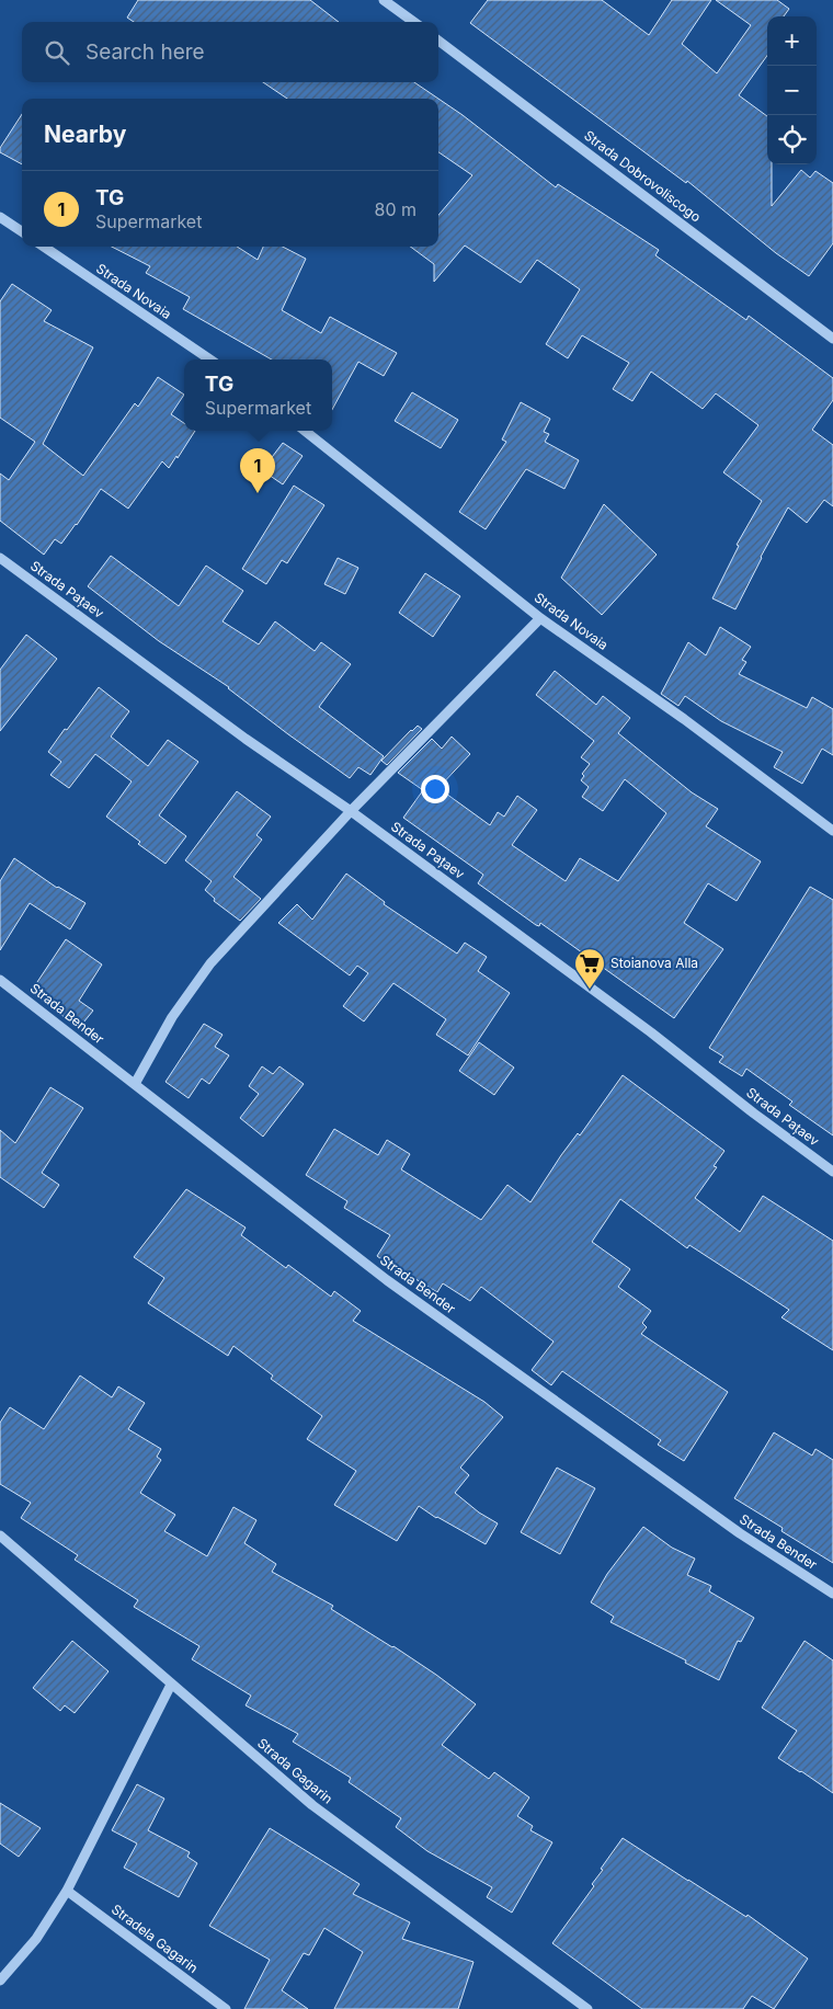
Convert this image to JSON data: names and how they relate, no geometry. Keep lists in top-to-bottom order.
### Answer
{
  "streets": {
    "street": [
      "Strada Dobrovoliscogo",
      "Strada Novaia",
      "Strada Pațaev",
      "Strada Bender",
      "Strada Gagarin",
      "Stradela Gagarin"
    ]
  },
  "places": {
    "supermarket": ["Stoianova Alla"]
  },
  "page": {
    "map_buttons": ["+", "−"],
    "search": "Search here",
    "heading": "Nearby",
    "list": [
      {
        "mark": "1",
        "name": "TG",
        "note": "Supermarket",
        "value": "80 m"
      }
    ],
    "popup": ["TG", "Supermarket"],
    "pins": "1"
  }
}
